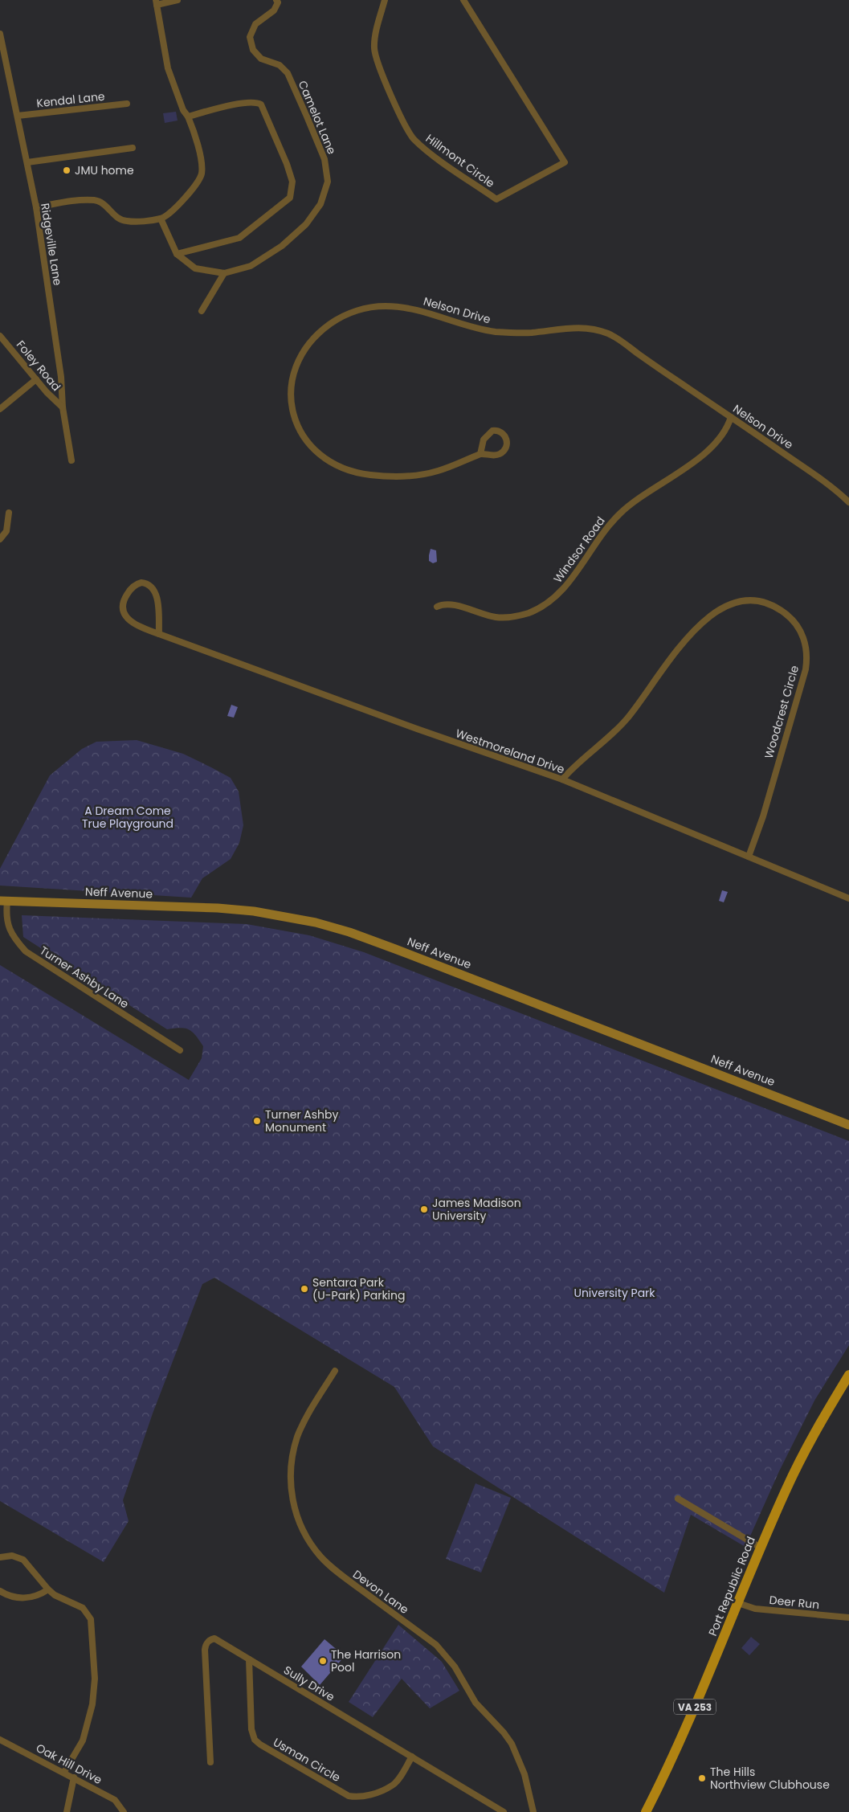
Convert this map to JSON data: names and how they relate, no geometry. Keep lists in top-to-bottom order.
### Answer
{
  "streets": {
    "main road": ["Neff Avenue", "Port Republic Road", "VA 253"],
    "street": [
      "Kendal Lane",
      "Camelot Lane",
      "Hillmont Circle",
      "Ridgeville Lane",
      "Nelson Drive",
      "Foley Road",
      "Windsor Road",
      "Woodcrest Circle",
      "Westmoreland Drive",
      "Turner Ashby Lane",
      "Devon Lane",
      "Deer Run",
      "Sully Drive",
      "Usman Circle",
      "Oak Hill Drive"
    ]
  },
  "crossings": [
    ["Kendal Lane", "Ridgeville Lane"],
    ["Ridgeville Lane", "Foley Road"],
    ["Nelson Drive", "Windsor Road"],
    ["Woodcrest Circle", "Westmoreland Drive"],
    ["Neff Avenue", "Turner Ashby Lane"],
    ["Port Republic Road", "Deer Run"],
    ["Sully Drive", "Usman Circle"]
  ],
  "parks": ["A Dream Come True Playground", "University Park"],
  "places": [
    "JMU home",
    "Turner Ashby Monument",
    "James Madison University",
    "Sentara Park (U-Park) Parking",
    "The Harrison Pool",
    "The Hills Northview Clubhouse"
  ]
}
